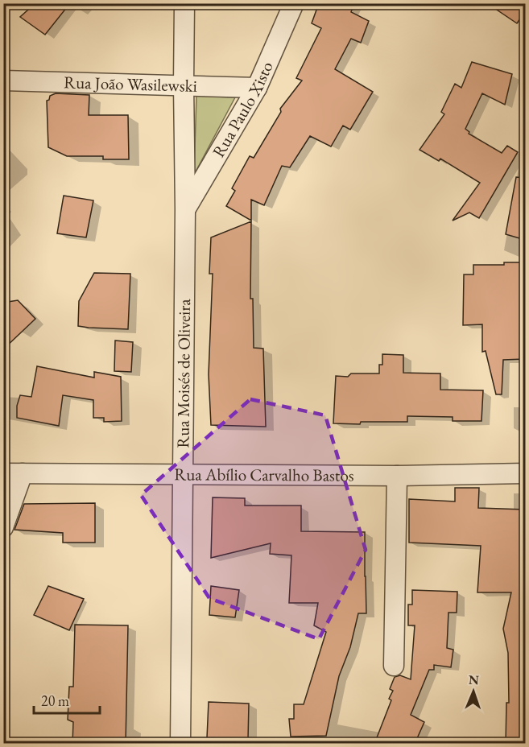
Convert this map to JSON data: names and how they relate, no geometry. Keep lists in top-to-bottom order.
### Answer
{
  "streets": {
    "street": [
      "Rua João Wasilewski",
      "Rua Paulo Xisto",
      "Rua Moisés de Oliveira",
      "Rua Abílio Carvalho Bastos"
    ]
  },
  "crossings": [
    ["Rua João Wasilewski", "Rua Paulo Xisto"],
    ["Rua João Wasilewski", "Rua Moisés de Oliveira"],
    ["Rua Paulo Xisto", "Rua Moisés de Oliveira"],
    ["Rua Moisés de Oliveira", "Rua Abílio Carvalho Bastos"]
  ],
  "scale_bar": "20 m",
  "north": "top"
}
